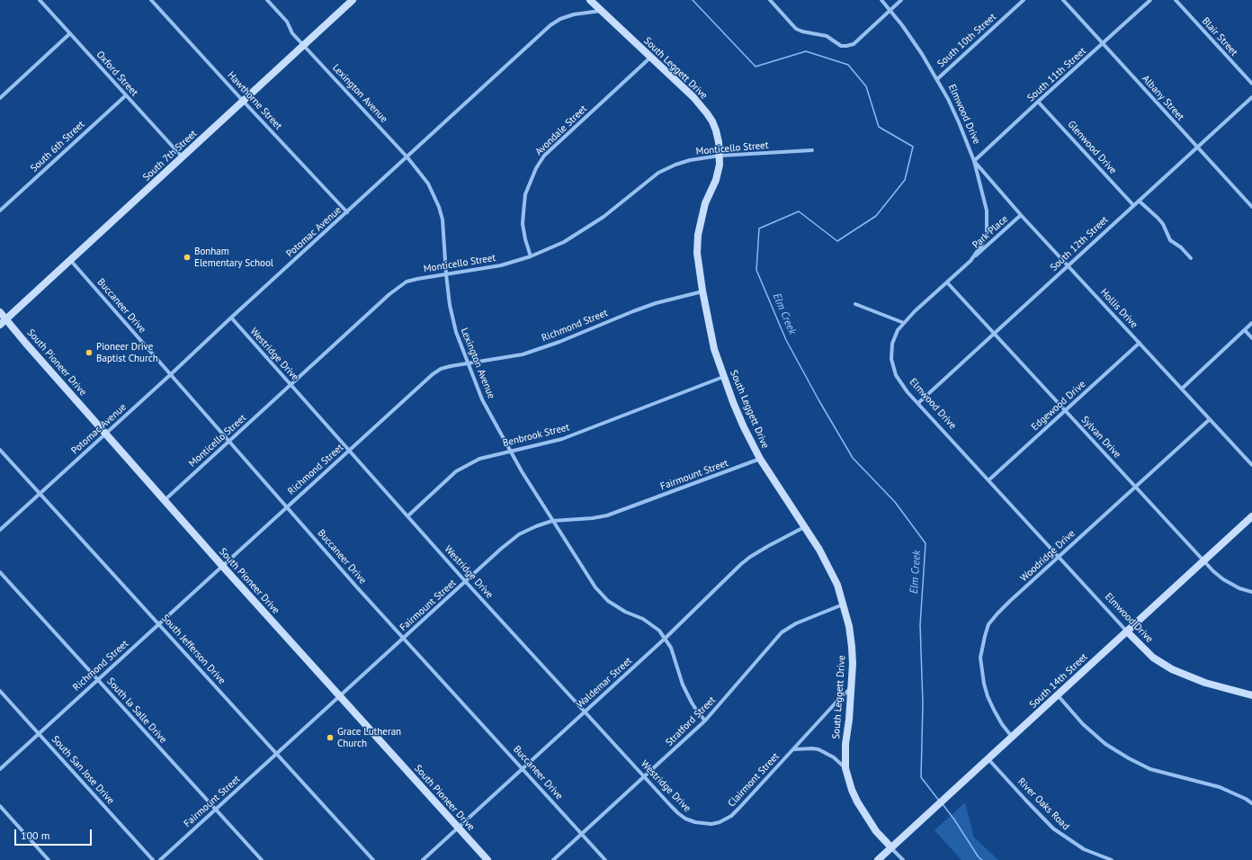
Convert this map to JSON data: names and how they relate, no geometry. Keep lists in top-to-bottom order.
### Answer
{
  "streets": {
    "street": [
      "Blair Street",
      "South 10th Street",
      "South Leggett Drive",
      "Oxford Street",
      "South 11th Street",
      "Lexington Avenue",
      "Albany Street",
      "Hawthorne Street",
      "Elmwood Drive",
      "Avondale Street",
      "South 6th Street",
      "Glenwood Drive",
      "Monticello Street",
      "South 7th Street",
      "Potomac Avenue",
      "Park Place",
      "South 12th Street",
      "Buccaneer Drive",
      "Hollis Drive",
      "Richmond Street",
      "Westridge Drive",
      "South Pioneer Drive",
      "Edgewood Drive",
      "Benbrook Street",
      "Sylvan Drive",
      "Fairmount Street",
      "Woodridge Drive",
      "South Jefferson Drive",
      "South 14th Street",
      "Waldemar Street",
      "South la Salle Drive",
      "Stratford Street",
      "South San Jose Drive",
      "Clairmont Street",
      "River Oaks Road"
    ]
  },
  "crossings": [
    ["South 10th Street", "Elmwood Drive"],
    ["South Leggett Drive", "Avondale Street"],
    ["South Leggett Drive", "Monticello Street"],
    ["South Leggett Drive", "Potomac Avenue"],
    ["South Leggett Drive", "Richmond Street"],
    ["South Leggett Drive", "Benbrook Street"],
    ["South Leggett Drive", "Fairmount Street"],
    ["South Leggett Drive", "South 14th Street"],
    ["South Leggett Drive", "Waldemar Street"],
    ["South Leggett Drive", "Stratford Street"],
    ["South Leggett Drive", "Clairmont Street"],
    ["Oxford Street", "South 6th Street"],
    ["Oxford Street", "South 7th Street"],
    ["South 11th Street", "Albany Street"],
    ["South 11th Street", "Elmwood Drive"],
    ["South 11th Street", "Glenwood Drive"],
    ["South 11th Street", "Hollis Drive"],
    ["Lexington Avenue", "Monticello Street"],
    ["Lexington Avenue", "South 7th Street"],
    ["Lexington Avenue", "Potomac Avenue"],
    ["Lexington Avenue", "Richmond Street"],
    ["Lexington Avenue", "Benbrook Street"],
    ["Lexington Avenue", "Fairmount Street"],
    ["Lexington Avenue", "Waldemar Street"],
    ["Lexington Avenue", "Stratford Street"],
    ["Albany Street", "South 12th Street"],
    ["Hawthorne Street", "South 7th Street"],
    ["Hawthorne Street", "Potomac Avenue"],
    ["Elmwood Drive", "Park Place"],
    ["Elmwood Drive", "South 12th Street"],
    ["Elmwood Drive", "Hollis Drive"],
    ["Elmwood Drive", "Edgewood Drive"],
    ["Elmwood Drive", "Sylvan Drive"],
    ["Elmwood Drive", "Woodridge Drive"],
    ["Elmwood Drive", "South 14th Street"],
    ["Avondale Street", "Monticello Street"],
    ["Glenwood Drive", "South 12th Street"],
    ["Monticello Street", "Buccaneer Drive"],
    ["Monticello Street", "Westridge Drive"],
    ["Monticello Street", "South Pioneer Drive"],
    ["South 7th Street", "Buccaneer Drive"],
    ["South 7th Street", "South Pioneer Drive"],
    ["Potomac Avenue", "Buccaneer Drive"],
    ["Potomac Avenue", "Westridge Drive"],
    ["Potomac Avenue", "South Pioneer Drive"],
    ["Potomac Avenue", "South Jefferson Drive"],
    ["Park Place", "Hollis Drive"],
    ["South 12th Street", "Hollis Drive"],
    ["South 12th Street", "Sylvan Drive"],
    ["Buccaneer Drive", "Richmond Street"],
    ["Buccaneer Drive", "Fairmount Street"],
    ["Buccaneer Drive", "Waldemar Street"],
    ["Buccaneer Drive", "Stratford Street"],
    ["Hollis Drive", "Edgewood Drive"],
    ["Hollis Drive", "Woodridge Drive"],
    ["Richmond Street", "Westridge Drive"],
    ["Richmond Street", "South Pioneer Drive"],
    ["Richmond Street", "South Jefferson Drive"],
    ["Richmond Street", "South la Salle Drive"],
    ["Richmond Street", "South San Jose Drive"],
    ["Westridge Drive", "Benbrook Street"],
    ["Westridge Drive", "Fairmount Street"],
    ["Westridge Drive", "Waldemar Street"],
    ["Westridge Drive", "Stratford Street"],
    ["Westridge Drive", "Clairmont Street"],
    ["South Pioneer Drive", "Fairmount Street"],
    ["South Pioneer Drive", "Waldemar Street"],
    ["Edgewood Drive", "Sylvan Drive"],
    ["Sylvan Drive", "Woodridge Drive"],
    ["Sylvan Drive", "South 14th Street"],
    ["Fairmount Street", "South Jefferson Drive"],
    ["Fairmount Street", "South la Salle Drive"],
    ["Woodridge Drive", "South 14th Street"],
    ["South 14th Street", "River Oaks Road"]
  ],
  "water": ["Elm Creek"],
  "places": ["Bonham Elementary School", "Pioneer Drive Baptist Church", "Grace Lutheran Church"],
  "scale_bar": "100 m"
}
